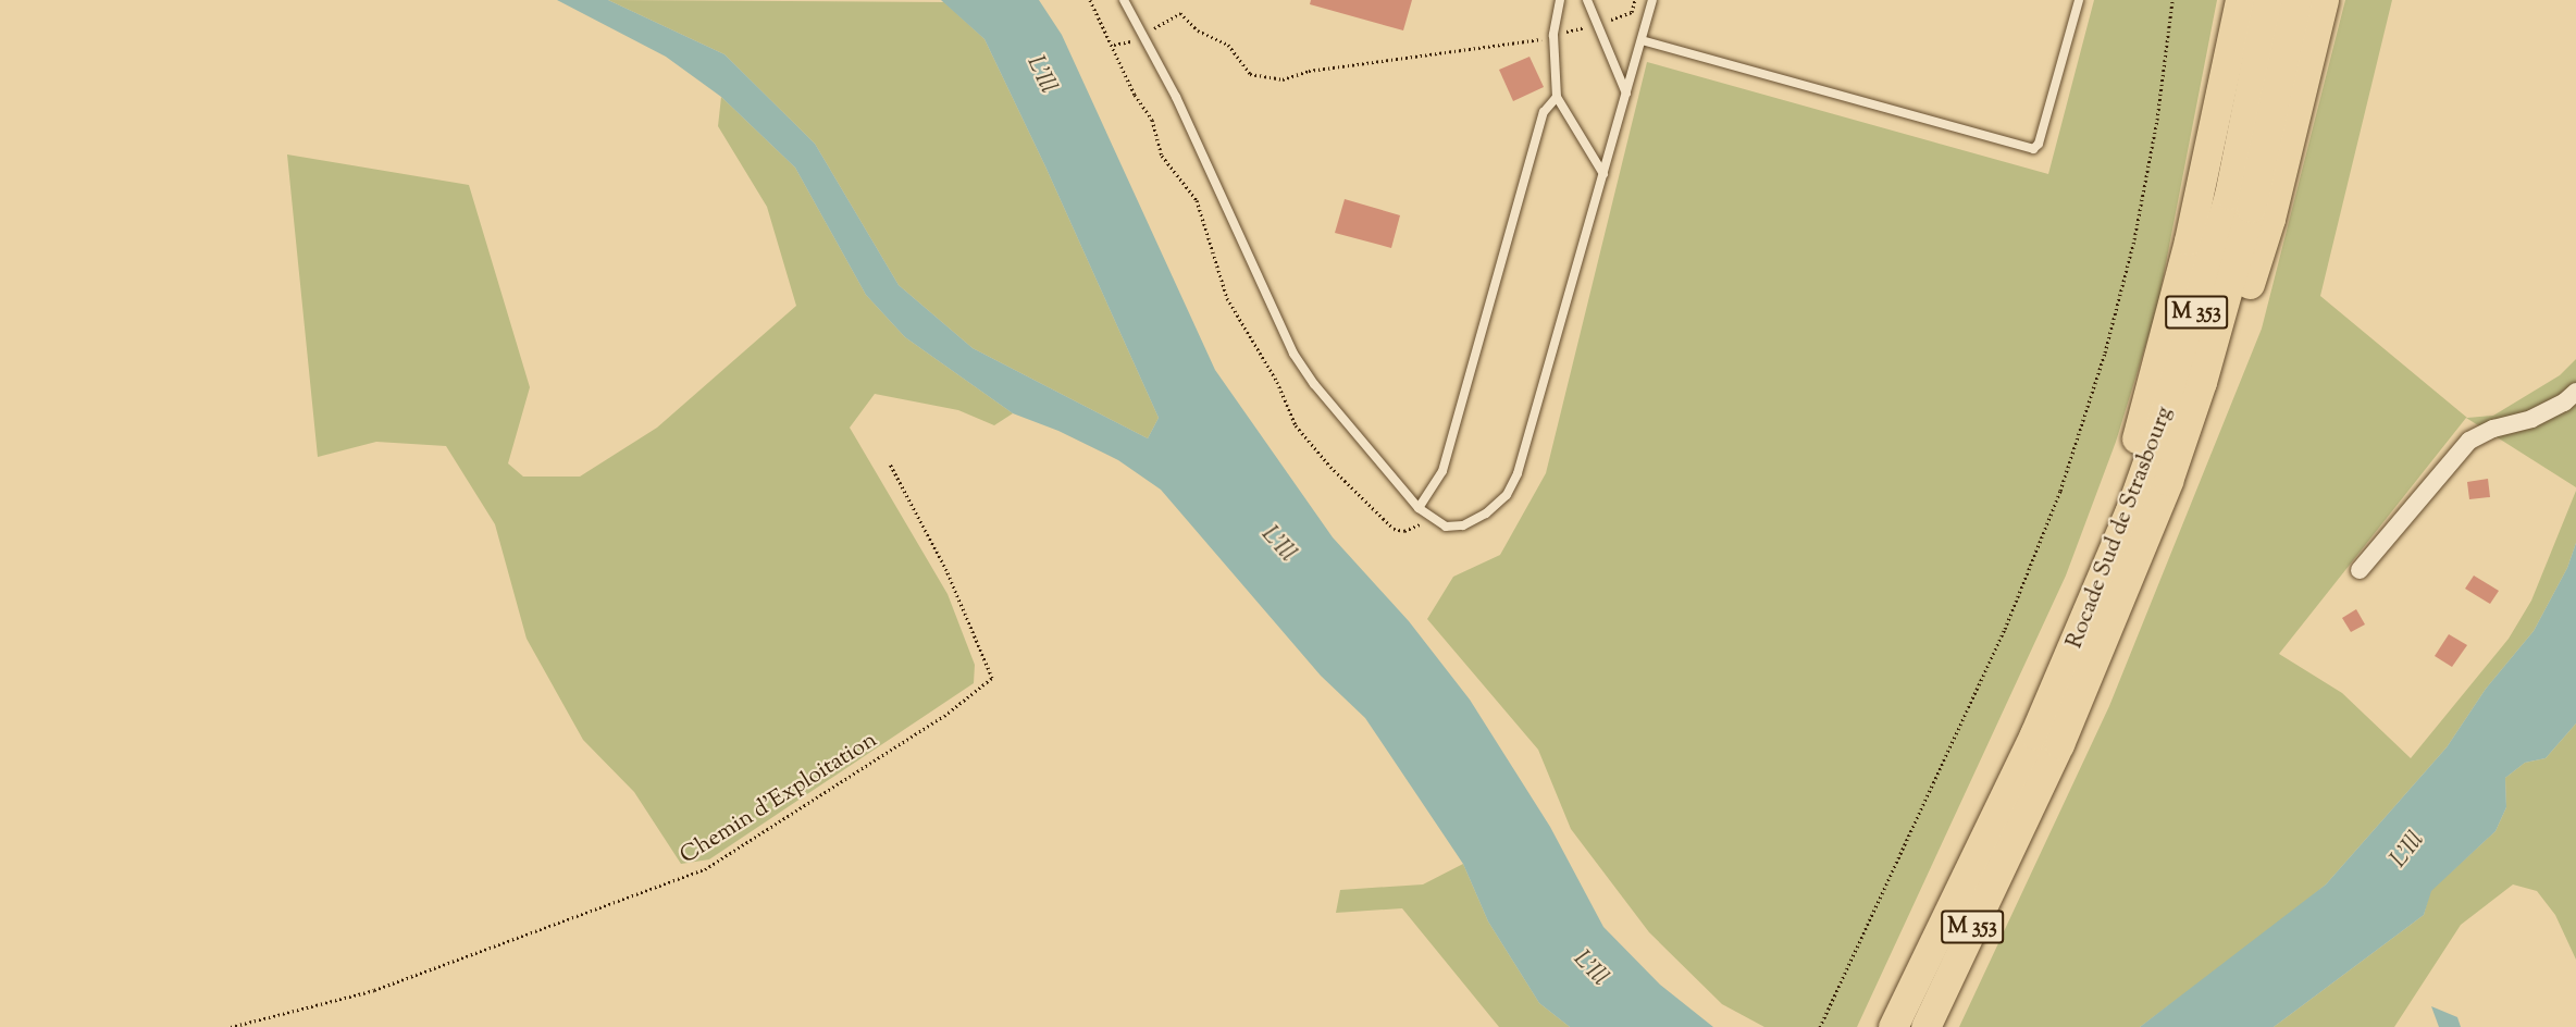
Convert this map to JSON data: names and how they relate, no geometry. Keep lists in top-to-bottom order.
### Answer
{
  "streets": {
    "highway": ["M 353", "Rocade Sud de Strasbourg"],
    "path": ["Chemin d'Exploitation"]
  },
  "water": ["L'Ill"]
}
